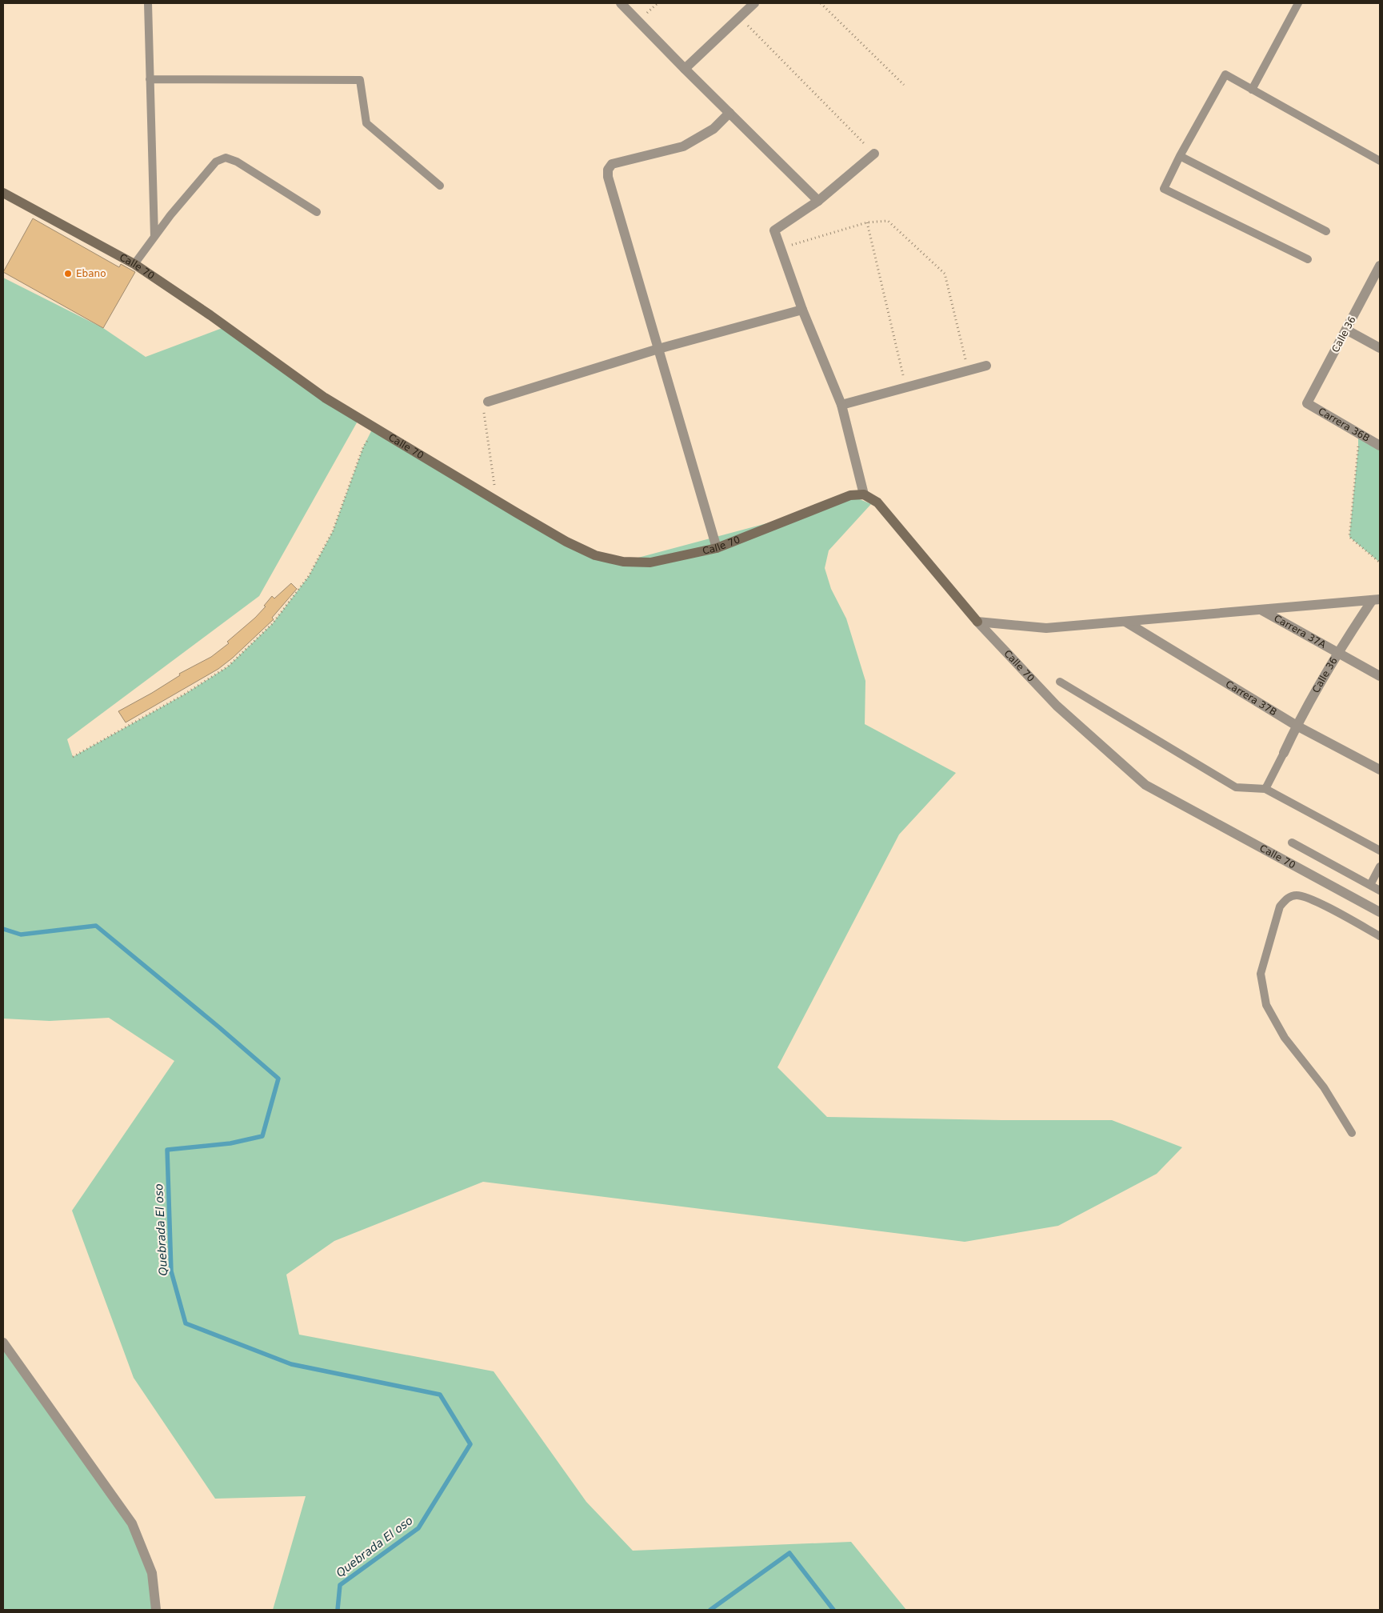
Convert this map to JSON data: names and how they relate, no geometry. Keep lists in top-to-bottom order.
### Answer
{
  "streets": {
    "main road": ["Calle 70"],
    "street": [
      "Calle 36",
      "Carrera 36B",
      "Carrera 37A",
      "Carrera 37B"
    ]
  },
  "crossings": [
    ["Calle 36", "Carrera 36B"],
    ["Calle 36", "Carrera 37A"],
    ["Calle 36", "Carrera 37B"]
  ],
  "water": ["Quebrada El oso"],
  "places": ["Ebano"]
}
